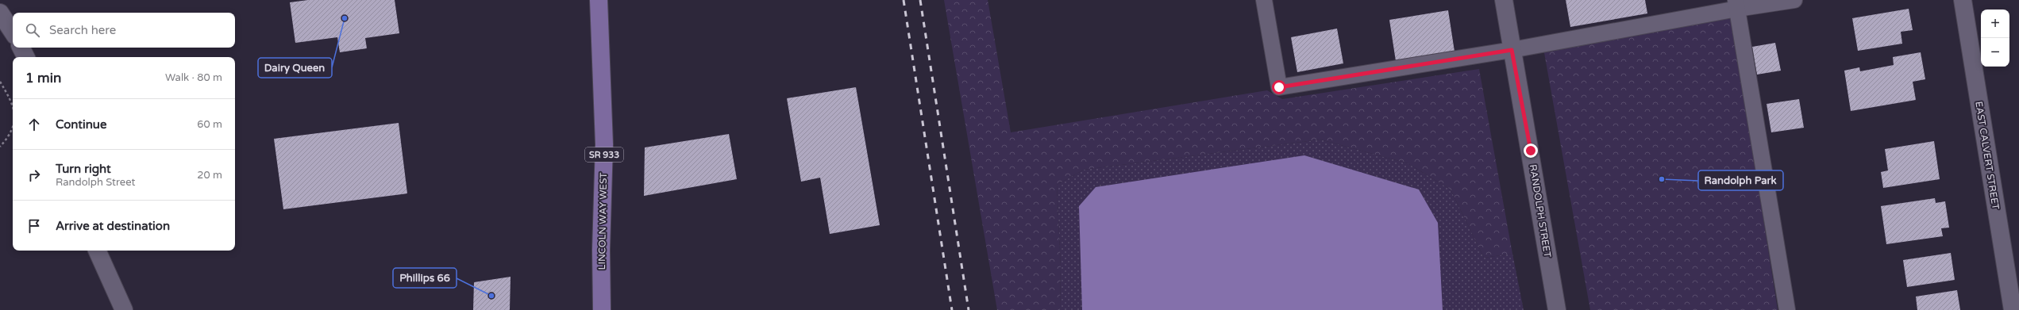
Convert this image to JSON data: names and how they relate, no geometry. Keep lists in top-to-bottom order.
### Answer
{
  "streets": {
    "main road": ["SR 933", "LINCOLN WAY WEST"],
    "street": ["EAST CALVERT STREET", "RANDOLPH STREET"]
  },
  "places": ["Dairy Queen", "Randolph Park", "Phillips 66"],
  "page": {
    "map_buttons": ["+", "−"],
    "search": "Search here",
    "heading": ["1 min", "Walk · 80 m"],
    "list": [
      ["Continue", "60 m"],
      ["Turn right", "Randolph Street", "20 m"],
      "Arrive at destination"
    ]
  }
}
